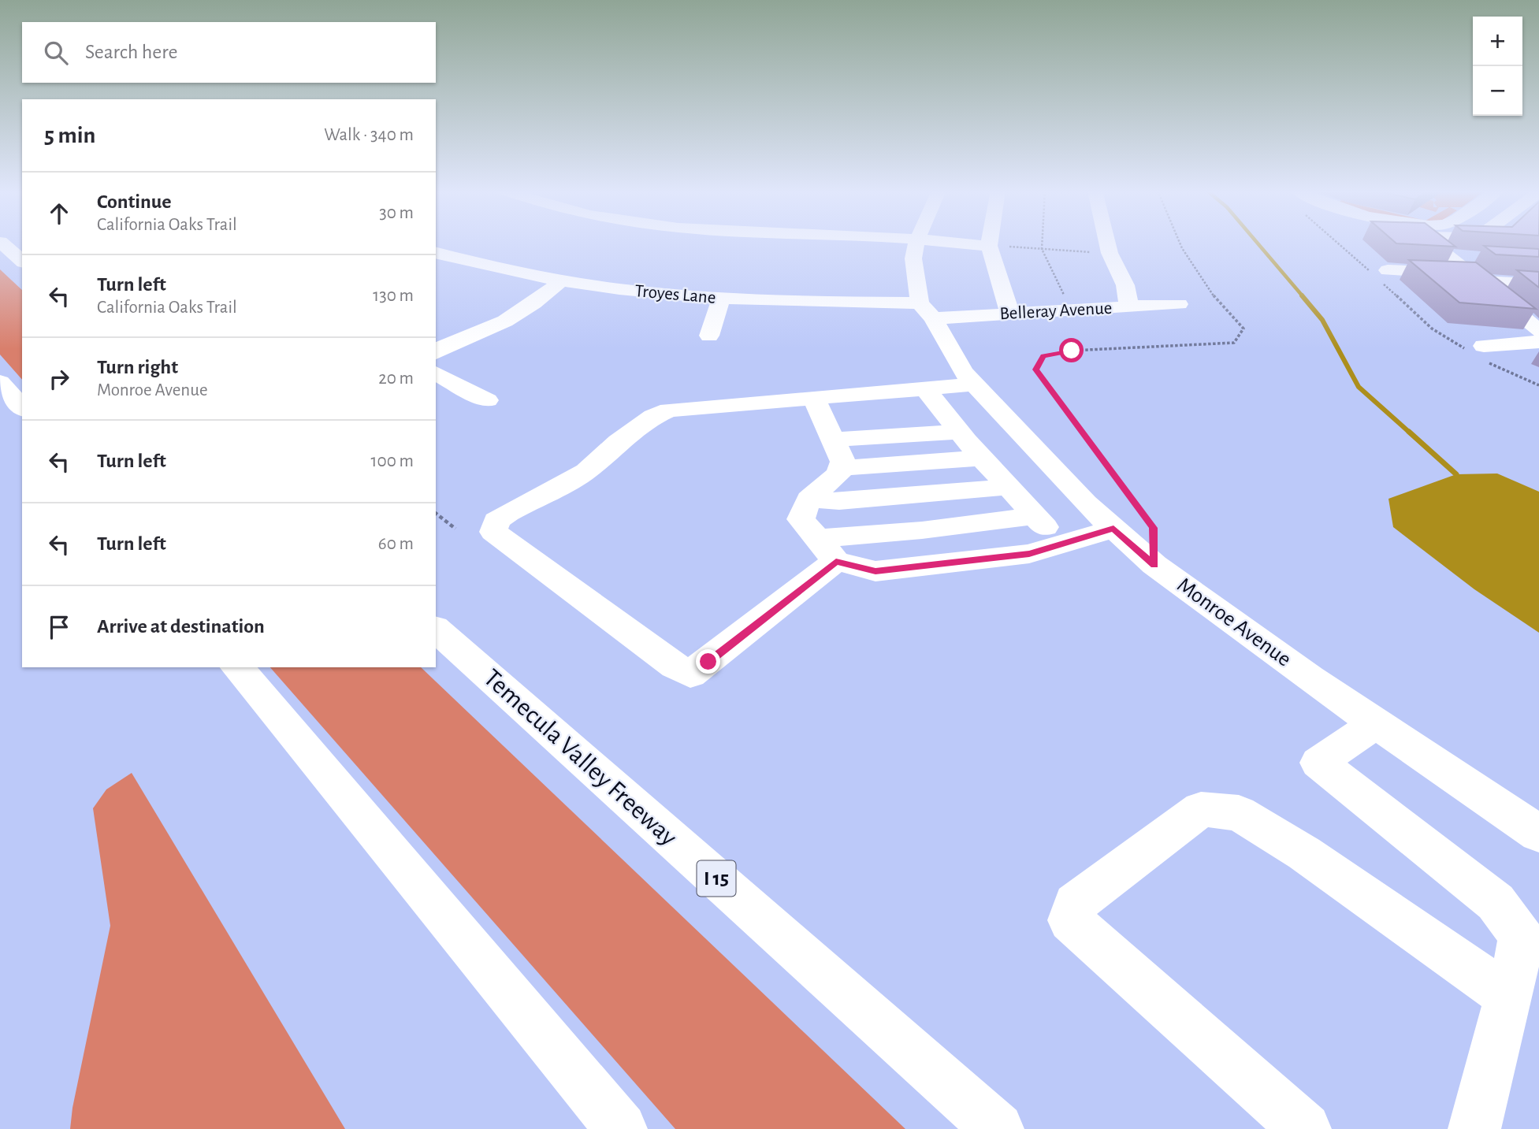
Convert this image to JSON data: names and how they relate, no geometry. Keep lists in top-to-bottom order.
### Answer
{
  "streets": {
    "main road": [
      "Troyes Lane",
      "Belleray Avenue",
      "Monroe Avenue",
      "Temecula Valley Freeway",
      "I 15"
    ]
  },
  "crossings": [
    ["Troyes Lane", "Belleray Avenue"],
    ["Troyes Lane", "Monroe Avenue"],
    ["Belleray Avenue", "Monroe Avenue"]
  ],
  "page": {
    "map_buttons": ["+", "−"],
    "search": "Search here",
    "heading": ["5 min", "Walk · 340 m"],
    "list": [
      ["Continue", "California Oaks Trail", "30 m"],
      ["Turn left", "California Oaks Trail", "130 m"],
      ["Turn right", "Monroe Avenue", "20 m"],
      ["Turn left", "100 m"],
      ["Turn left", "60 m"],
      "Arrive at destination"
    ]
  }
}
